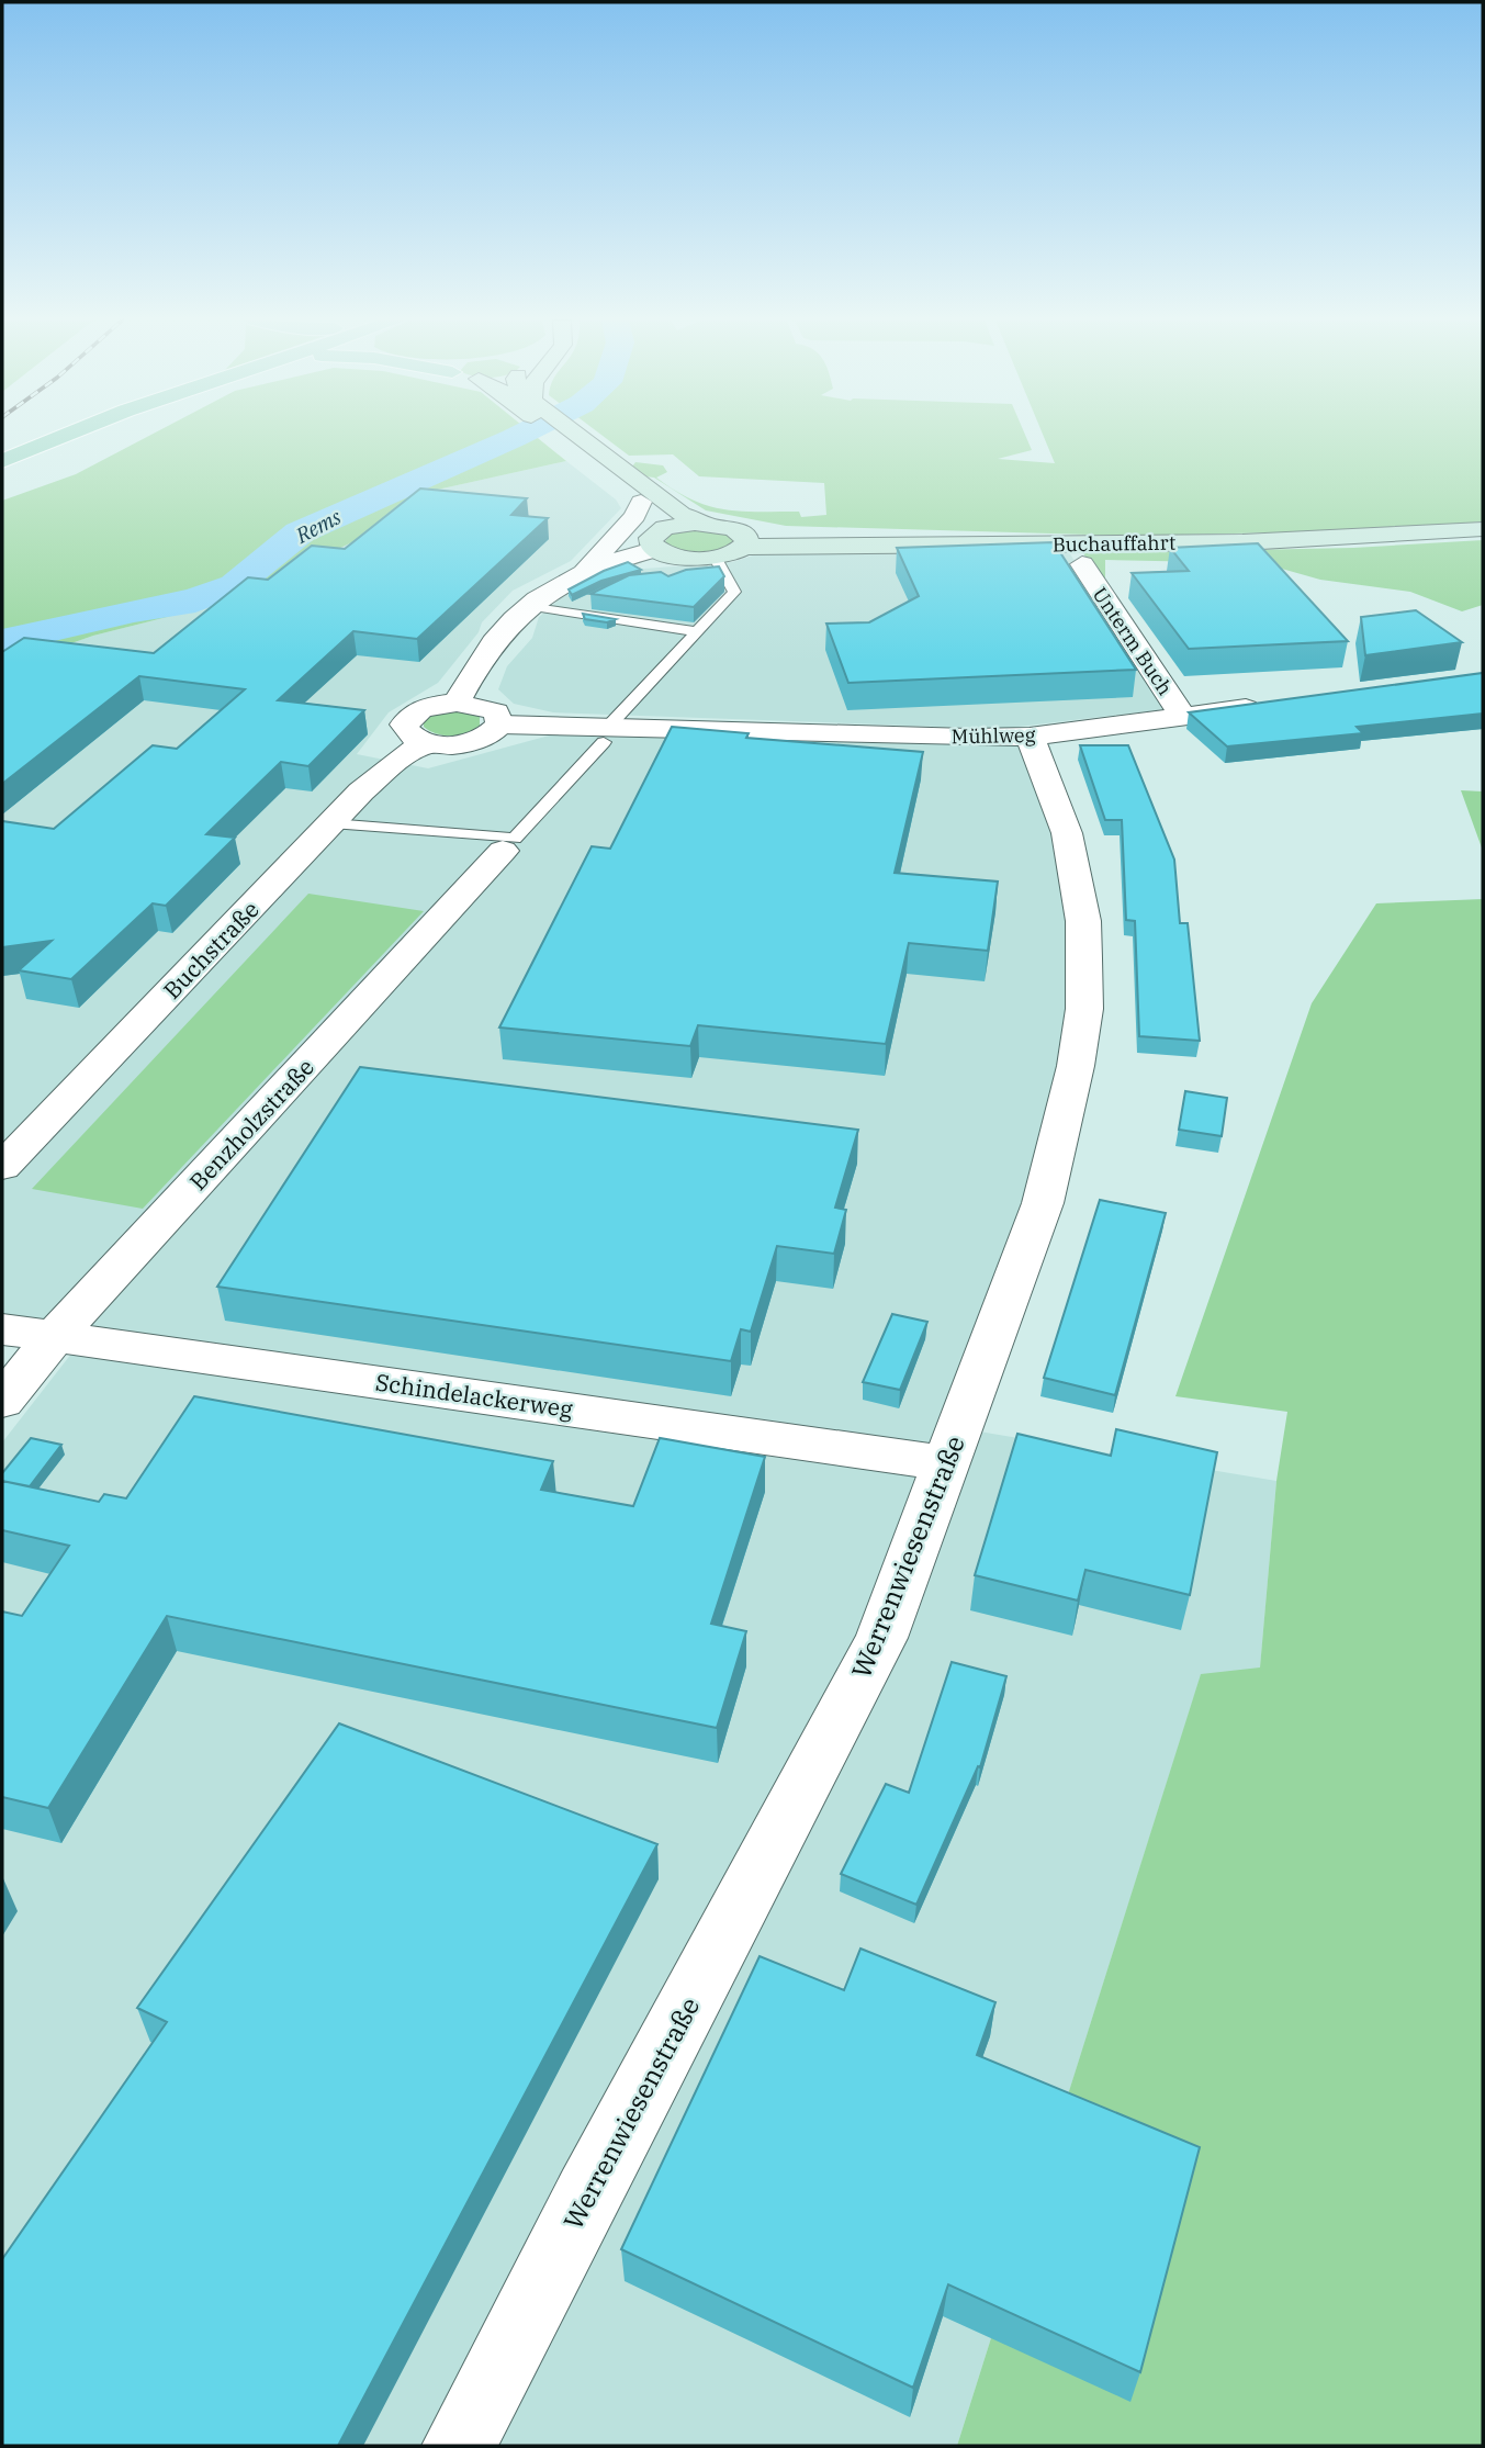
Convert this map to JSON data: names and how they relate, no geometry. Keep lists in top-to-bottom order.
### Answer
{
  "streets": {
    "main road": ["Buchauffahrt"],
    "street": [
      "Unterm Buch",
      "Mühlweg",
      "Buchstraße",
      "Benzholzstraße",
      "Schindelackerweg",
      "Werrenwiesenstraße"
    ]
  },
  "crossings": [
    ["Unterm Buch", "Mühlweg"],
    ["Mühlweg", "Werrenwiesenstraße"],
    ["Benzholzstraße", "Schindelackerweg"],
    ["Schindelackerweg", "Werrenwiesenstraße"]
  ],
  "water": ["Rems"]
}
